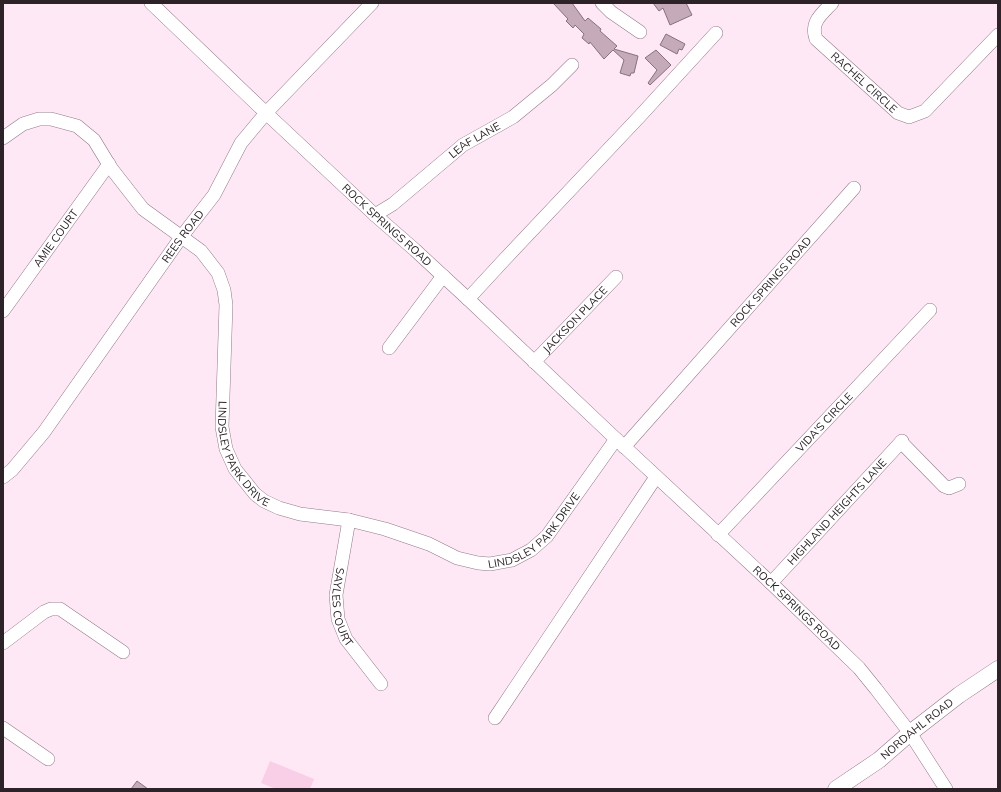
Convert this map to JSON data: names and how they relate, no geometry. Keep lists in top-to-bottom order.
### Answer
{
  "streets": {
    "main road": ["NORDAHL ROAD"],
    "street": [
      "RACHEL CIRCLE",
      "LEAF LANE",
      "ROCK SPRINGS ROAD",
      "REES ROAD",
      "AMIE COURT",
      "JACKSON PLACE",
      "VIDA'S CIRCLE",
      "LINDSLEY PARK DRIVE",
      "HIGHLAND HEIGHTS LANE",
      "SAYLES COURT"
    ]
  },
  "crossings": [
    ["LEAF LANE", "ROCK SPRINGS ROAD"],
    ["ROCK SPRINGS ROAD", "REES ROAD"],
    ["ROCK SPRINGS ROAD", "JACKSON PLACE"],
    ["ROCK SPRINGS ROAD", "VIDA'S CIRCLE"],
    ["ROCK SPRINGS ROAD", "LINDSLEY PARK DRIVE"],
    ["ROCK SPRINGS ROAD", "HIGHLAND HEIGHTS LANE"],
    ["ROCK SPRINGS ROAD", "NORDAHL ROAD"],
    ["REES ROAD", "LINDSLEY PARK DRIVE"],
    ["AMIE COURT", "LINDSLEY PARK DRIVE"],
    ["LINDSLEY PARK DRIVE", "SAYLES COURT"]
  ]
}
